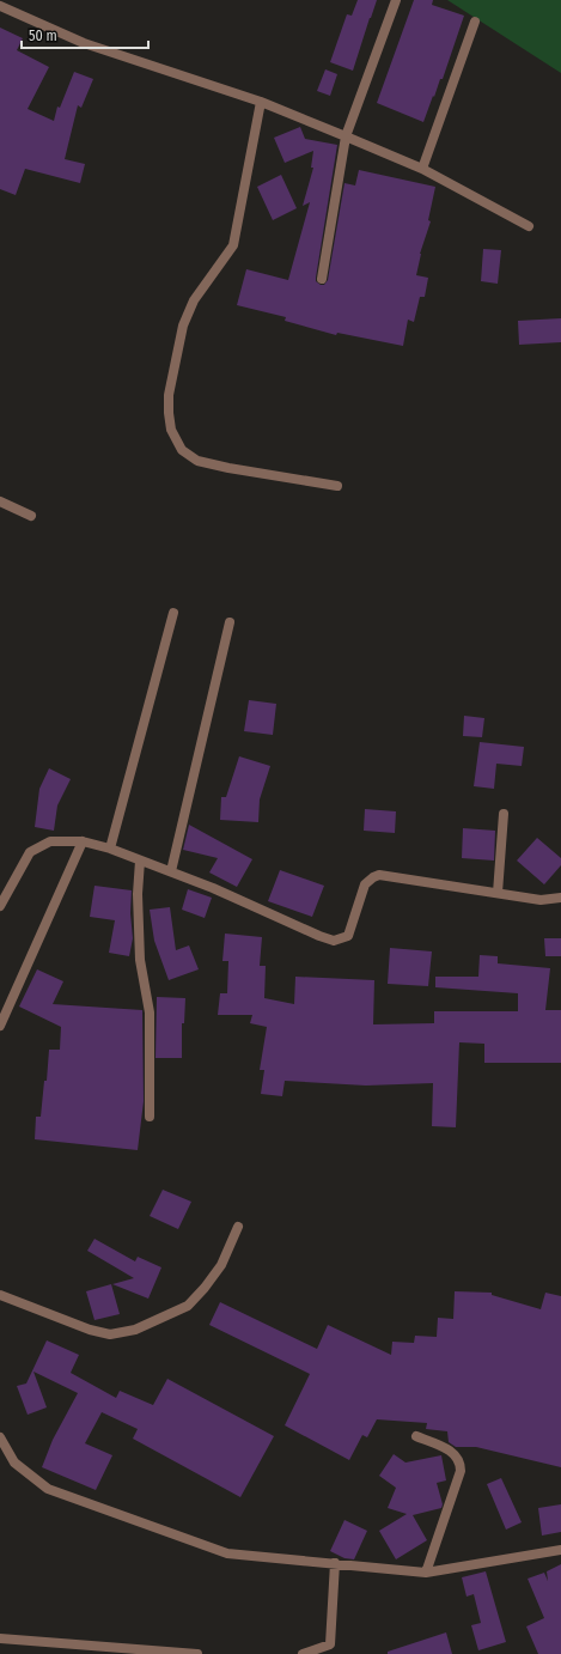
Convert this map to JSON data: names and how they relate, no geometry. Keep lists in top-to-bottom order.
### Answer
{
  "scale_bar": "50 m"
}
